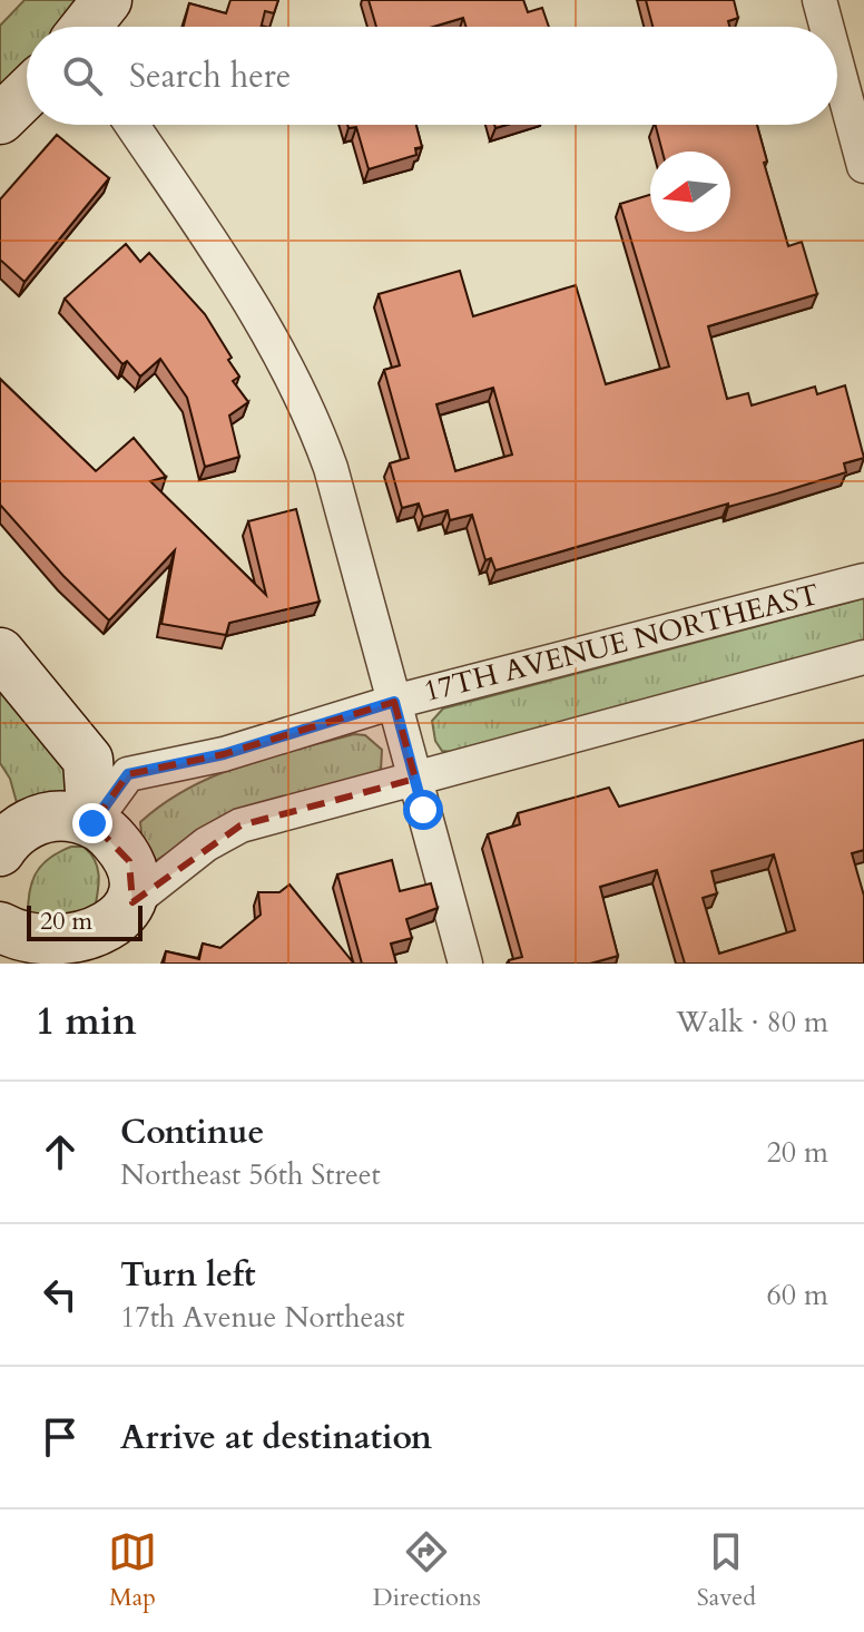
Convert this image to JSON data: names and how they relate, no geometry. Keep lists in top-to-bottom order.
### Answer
{
  "streets": {
    "street": ["17TH AVENUE NORTHEAST"]
  },
  "scale_bar": "20 m",
  "north": "left",
  "page": {
    "search": "Search here",
    "scale": "20 m",
    "heading": ["1 min", "Walk · 80 m"],
    "list": [
      ["Continue", "Northeast 56th Street", "20 m"],
      ["Turn left", "17th Avenue Northeast", "60 m"],
      "Arrive at destination"
    ],
    "nav": ["Map", "Directions", "Saved"]
  }
}
